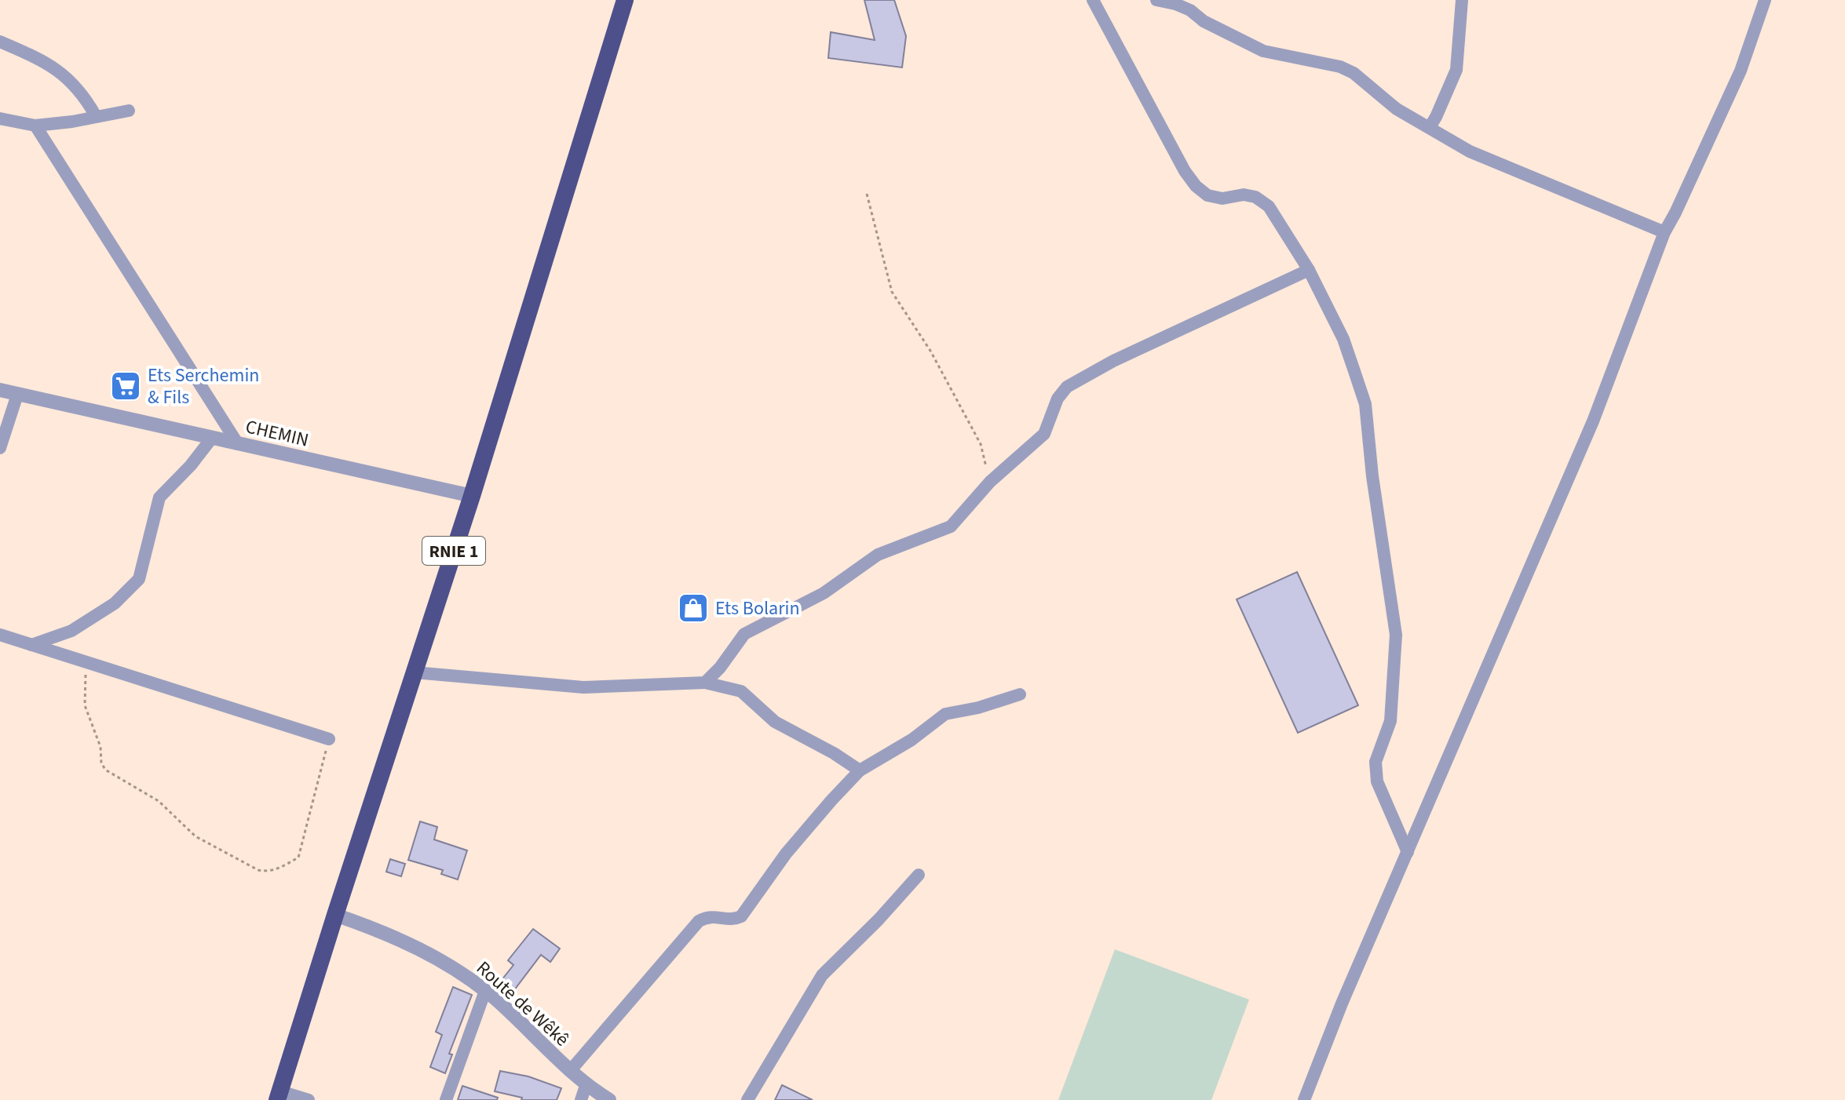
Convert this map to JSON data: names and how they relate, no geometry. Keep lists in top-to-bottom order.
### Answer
{
  "streets": {
    "highway": ["RNIE 1"],
    "street": ["CHEMIN", "Route de Wêkê"]
  },
  "crossings": [
    ["CHEMIN", "RNIE 1"],
    ["RNIE 1", "Route de Wêkê"]
  ],
  "places": {
    "supermarket": ["Ets Serchemin & Fils"],
    "shop": ["Ets Bolarin"]
  }
}
